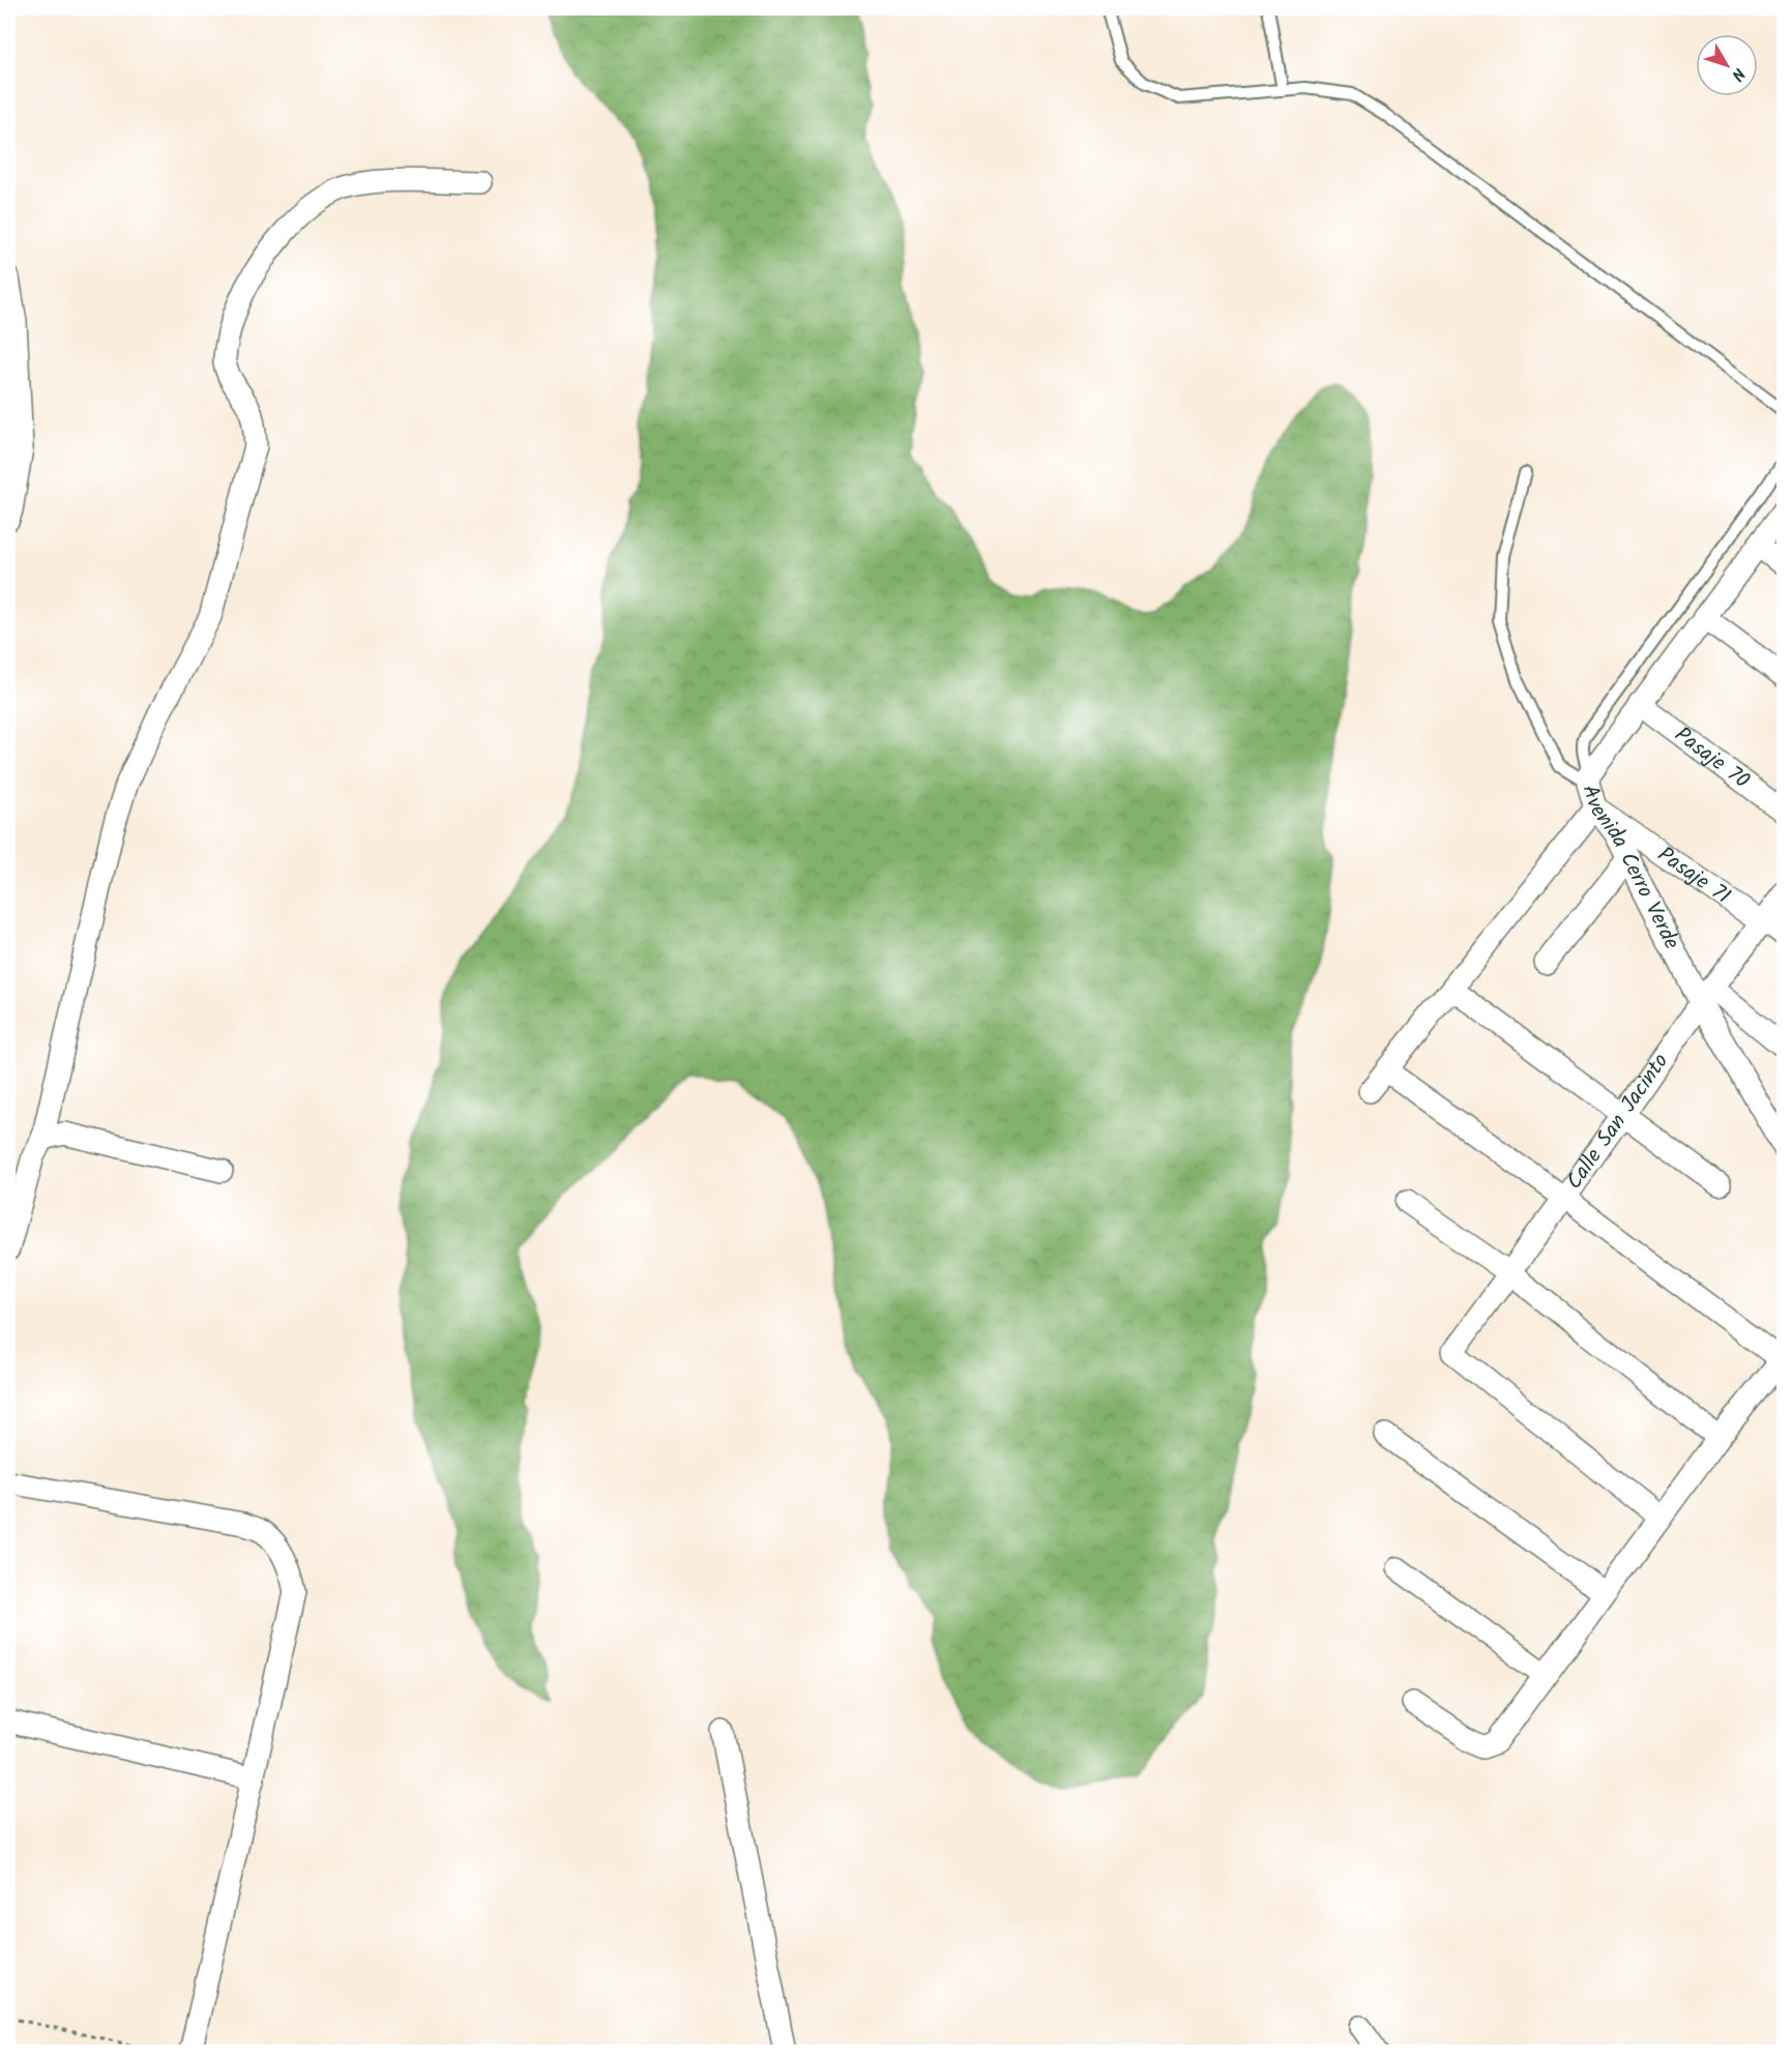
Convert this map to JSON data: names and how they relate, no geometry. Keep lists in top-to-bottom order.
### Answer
{
  "streets": {
    "street": [
      "Pasaje 70",
      "Avenida Cerro Verde",
      "Pasaje 71",
      "Calle San Jacinto"
    ]
  },
  "crossings": [
    ["Pasaje 70", "Avenida Cerro Verde"],
    ["Avenida Cerro Verde", "Pasaje 71"],
    ["Avenida Cerro Verde", "Calle San Jacinto"],
    ["Pasaje 71", "Calle San Jacinto"]
  ],
  "north": "bottom right"
}
